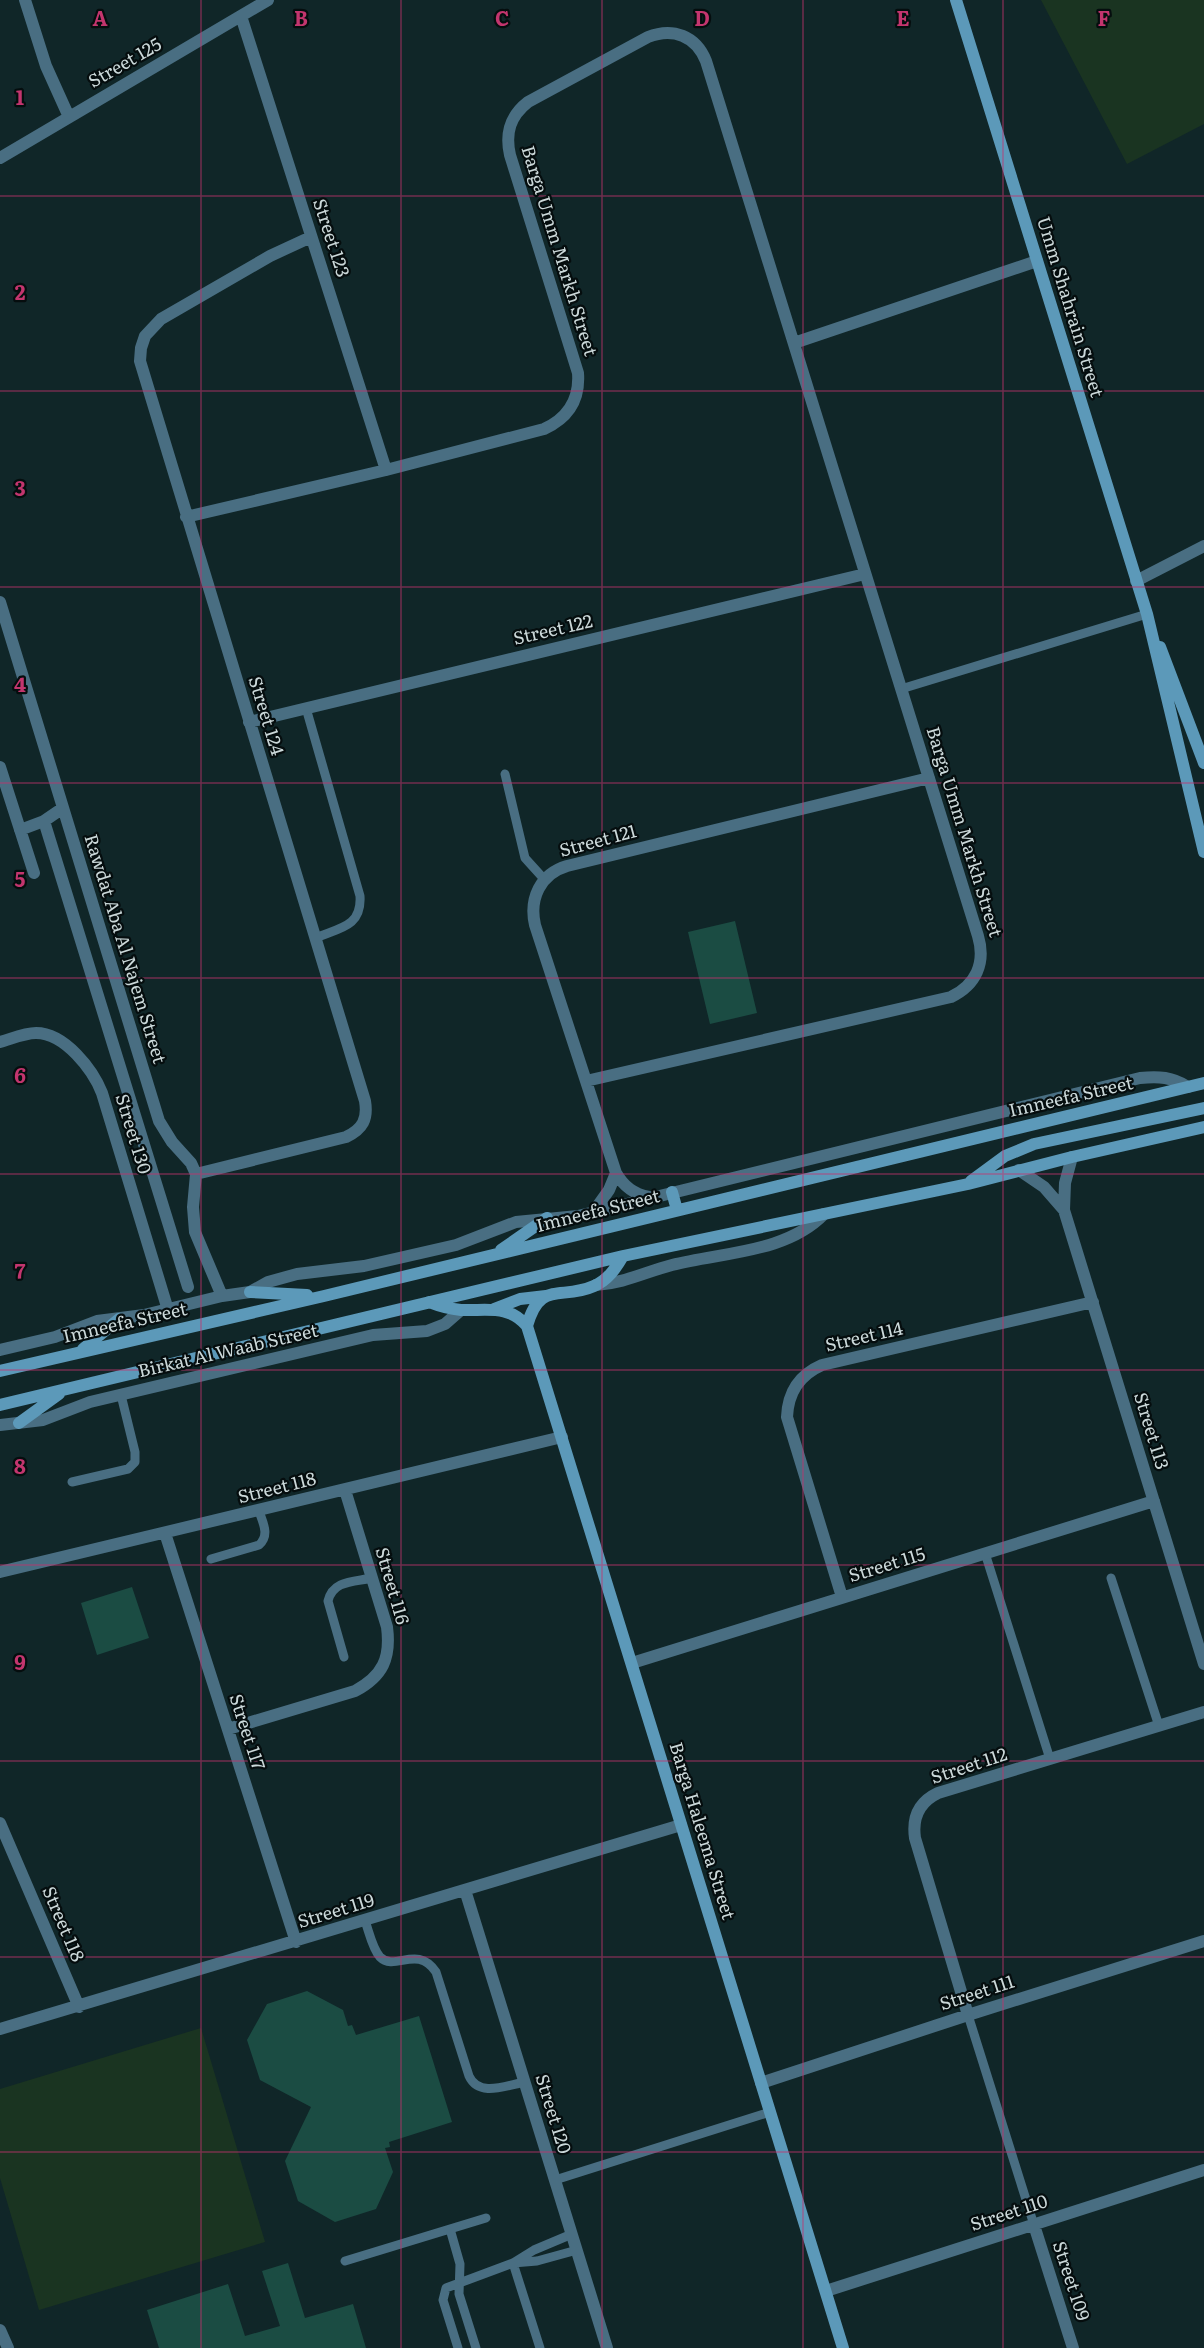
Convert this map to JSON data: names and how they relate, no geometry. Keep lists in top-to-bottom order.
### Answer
{
  "streets": {
    "street": [
      "Street 125",
      "Street 123",
      "Barga Umm Markh Street",
      "Umm Shahrain Street",
      "Street 122",
      "Street 124",
      "Street 121",
      "Rawdat Aba Al Najem Street",
      "Imneefa Street",
      "Street 130",
      "Street 114",
      "Birkat Al Waab Street",
      "Street 113",
      "Street 118",
      "Street 115",
      "Street 116",
      "Street 117",
      "Street 112",
      "Barga Haleema Street",
      "Street 119",
      "Street 111",
      "Street 120",
      "Street 110",
      "Street 109"
    ]
  },
  "crossings": [
    ["Street 125", "Street 123"],
    ["Street 123", "Barga Umm Markh Street"],
    ["Street 123", "Street 124"],
    ["Barga Umm Markh Street", "Street 122"],
    ["Barga Umm Markh Street", "Street 124"],
    ["Barga Umm Markh Street", "Street 121"],
    ["Street 122", "Street 124"],
    ["Street 124", "Rawdat Aba Al Najem Street"],
    ["Street 114", "Street 113"],
    ["Street 114", "Street 115"],
    ["Street 113", "Street 115"],
    ["Street 118", "Street 116"],
    ["Street 118", "Street 117"],
    ["Street 118", "Barga Haleema Street"],
    ["Street 118", "Street 119"],
    ["Street 115", "Barga Haleema Street"],
    ["Street 116", "Street 117"],
    ["Street 117", "Street 119"],
    ["Street 112", "Street 111"],
    ["Barga Haleema Street", "Street 119"],
    ["Barga Haleema Street", "Street 111"],
    ["Barga Haleema Street", "Street 110"],
    ["Street 119", "Street 120"],
    ["Street 110", "Street 109"]
  ],
  "grid": {
    "columns": [
      "A",
      "B",
      "C",
      "D",
      "E",
      "F"
    ],
    "rows": [
      "1",
      "2",
      "3",
      "4",
      "5",
      "6",
      "7",
      "8",
      "9"
    ]
  }
}
